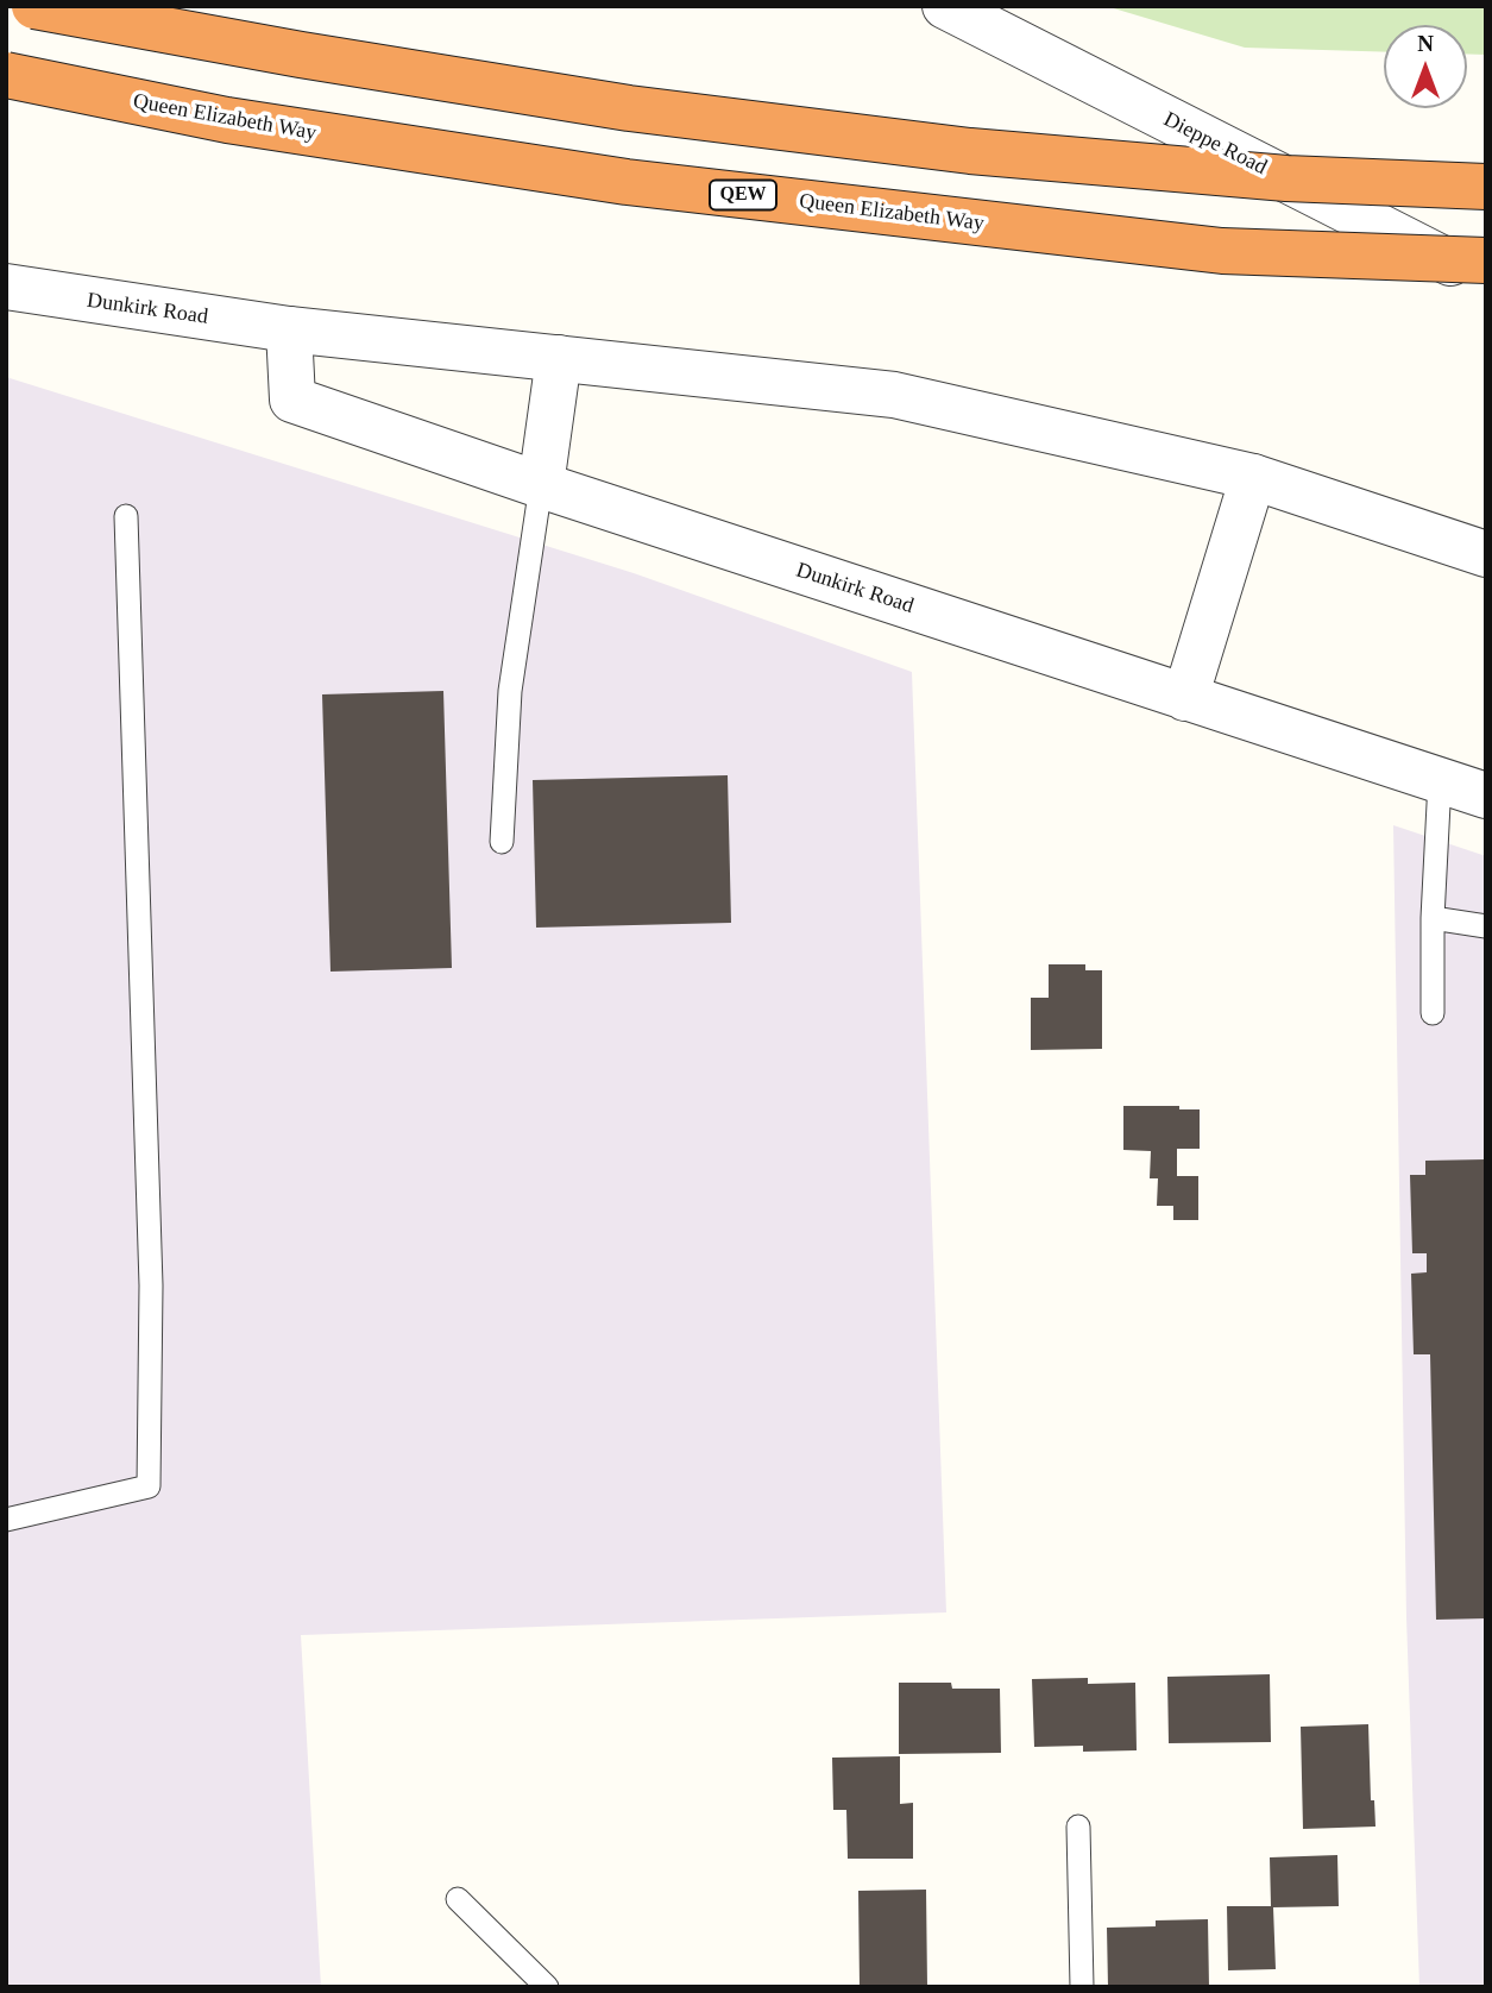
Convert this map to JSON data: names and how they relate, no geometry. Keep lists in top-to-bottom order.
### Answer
{
  "streets": {
    "highway": ["Queen Elizabeth Way", "QEW"],
    "street": ["Dieppe Road", "Dunkirk Road"]
  },
  "north": "top"
}
